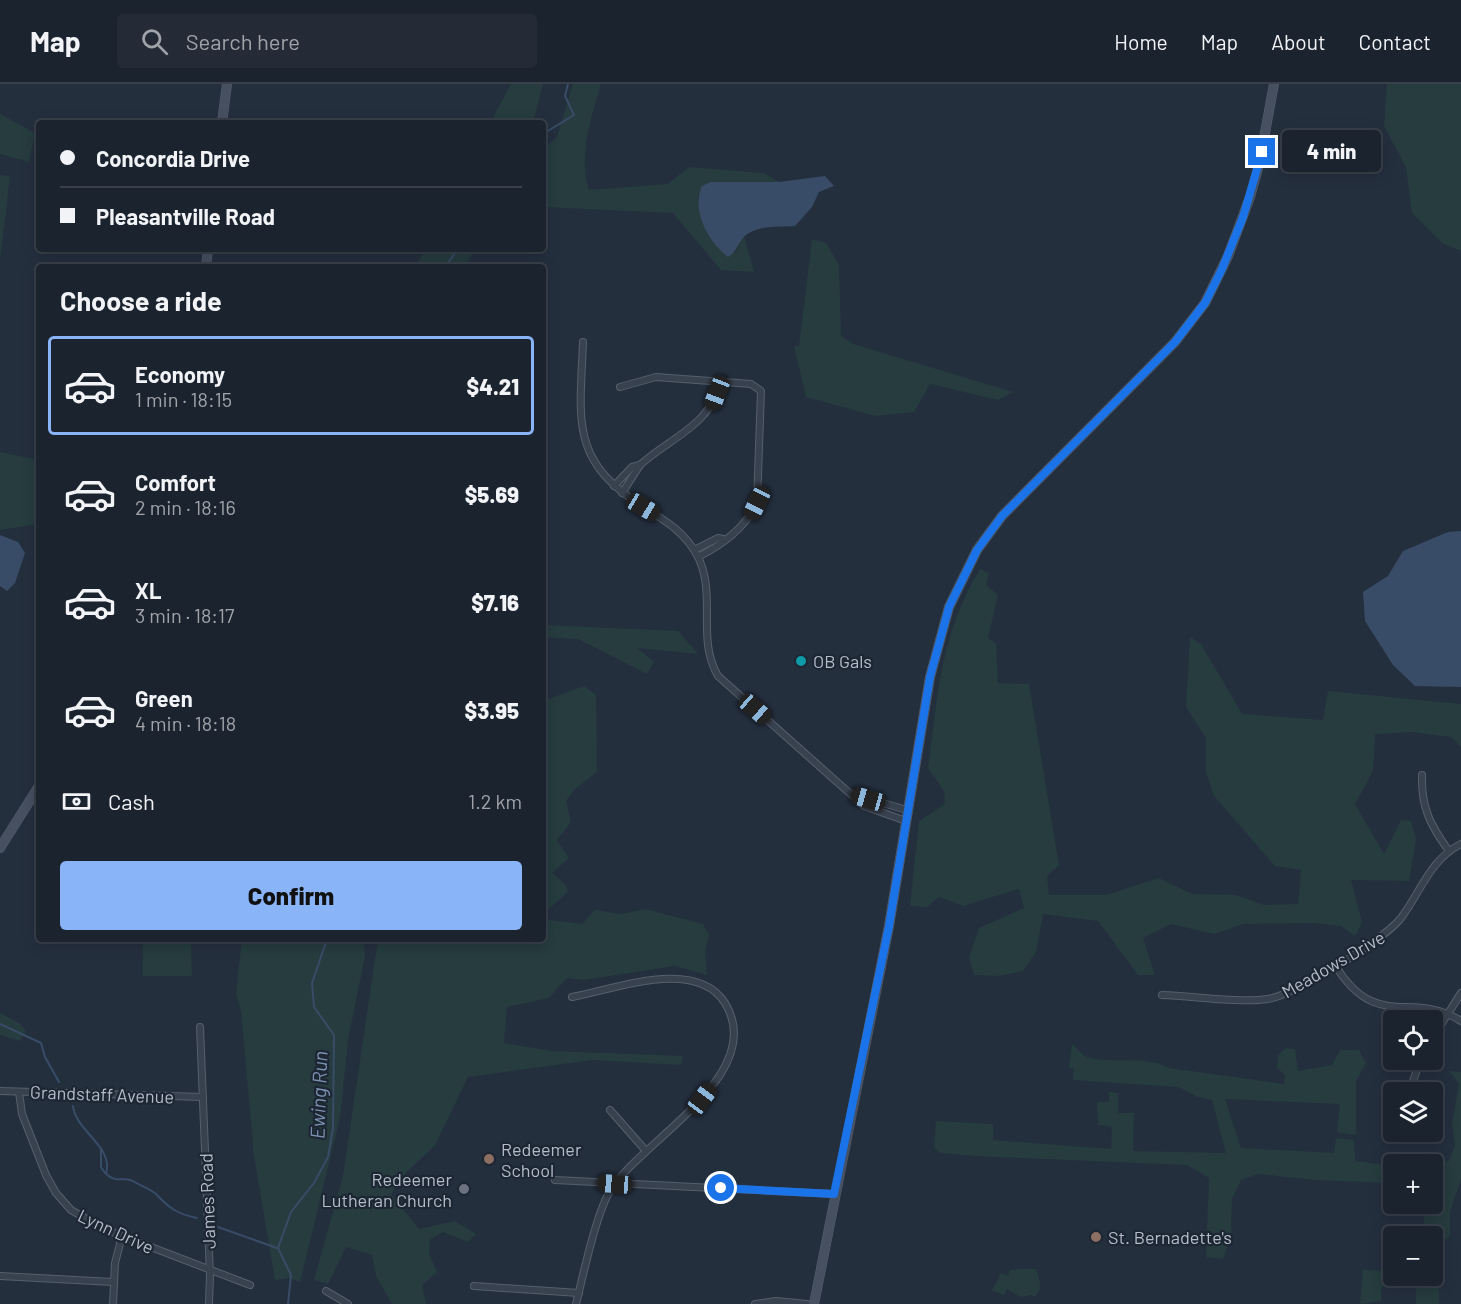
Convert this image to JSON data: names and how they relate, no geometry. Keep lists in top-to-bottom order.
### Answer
{
  "streets": {
    "street": [
      "Meadows Drive",
      "Grandstaff Avenue",
      "James Road",
      "Lynn Drive"
    ]
  },
  "crossings": [
    ["Grandstaff Avenue", "James Road"],
    ["Grandstaff Avenue", "Lynn Drive"],
    ["James Road", "Lynn Drive"]
  ],
  "water": ["Ewing Run"],
  "places": [
    "OB Gals",
    "Redeemer School",
    "Redeemer Lutheran Church",
    "St. Bernadette's"
  ],
  "page": {
    "header": "Map",
    "search": "Search here",
    "nav": [
      "Home",
      "Map",
      "About",
      "Contact"
    ],
    "banner": ["Concordia Drive", "Pleasantville Road"],
    "bubble": "4 min",
    "heading": "Choose a ride",
    "list": [
      {
        "name": "Economy",
        "note": "1 min · 18:15",
        "value": "$4.21"
      },
      {
        "name": "Comfort",
        "note": "2 min · 18:16",
        "value": "$5.69"
      },
      {
        "name": "XL",
        "note": "3 min · 18:17",
        "value": "$7.16"
      },
      {
        "name": "Green",
        "note": "4 min · 18:18",
        "value": "$3.95"
      }
    ],
    "pay": ["Cash", "1.2 km"],
    "buttons": "Confirm",
    "map_buttons": ["+", "−"]
  }
}
